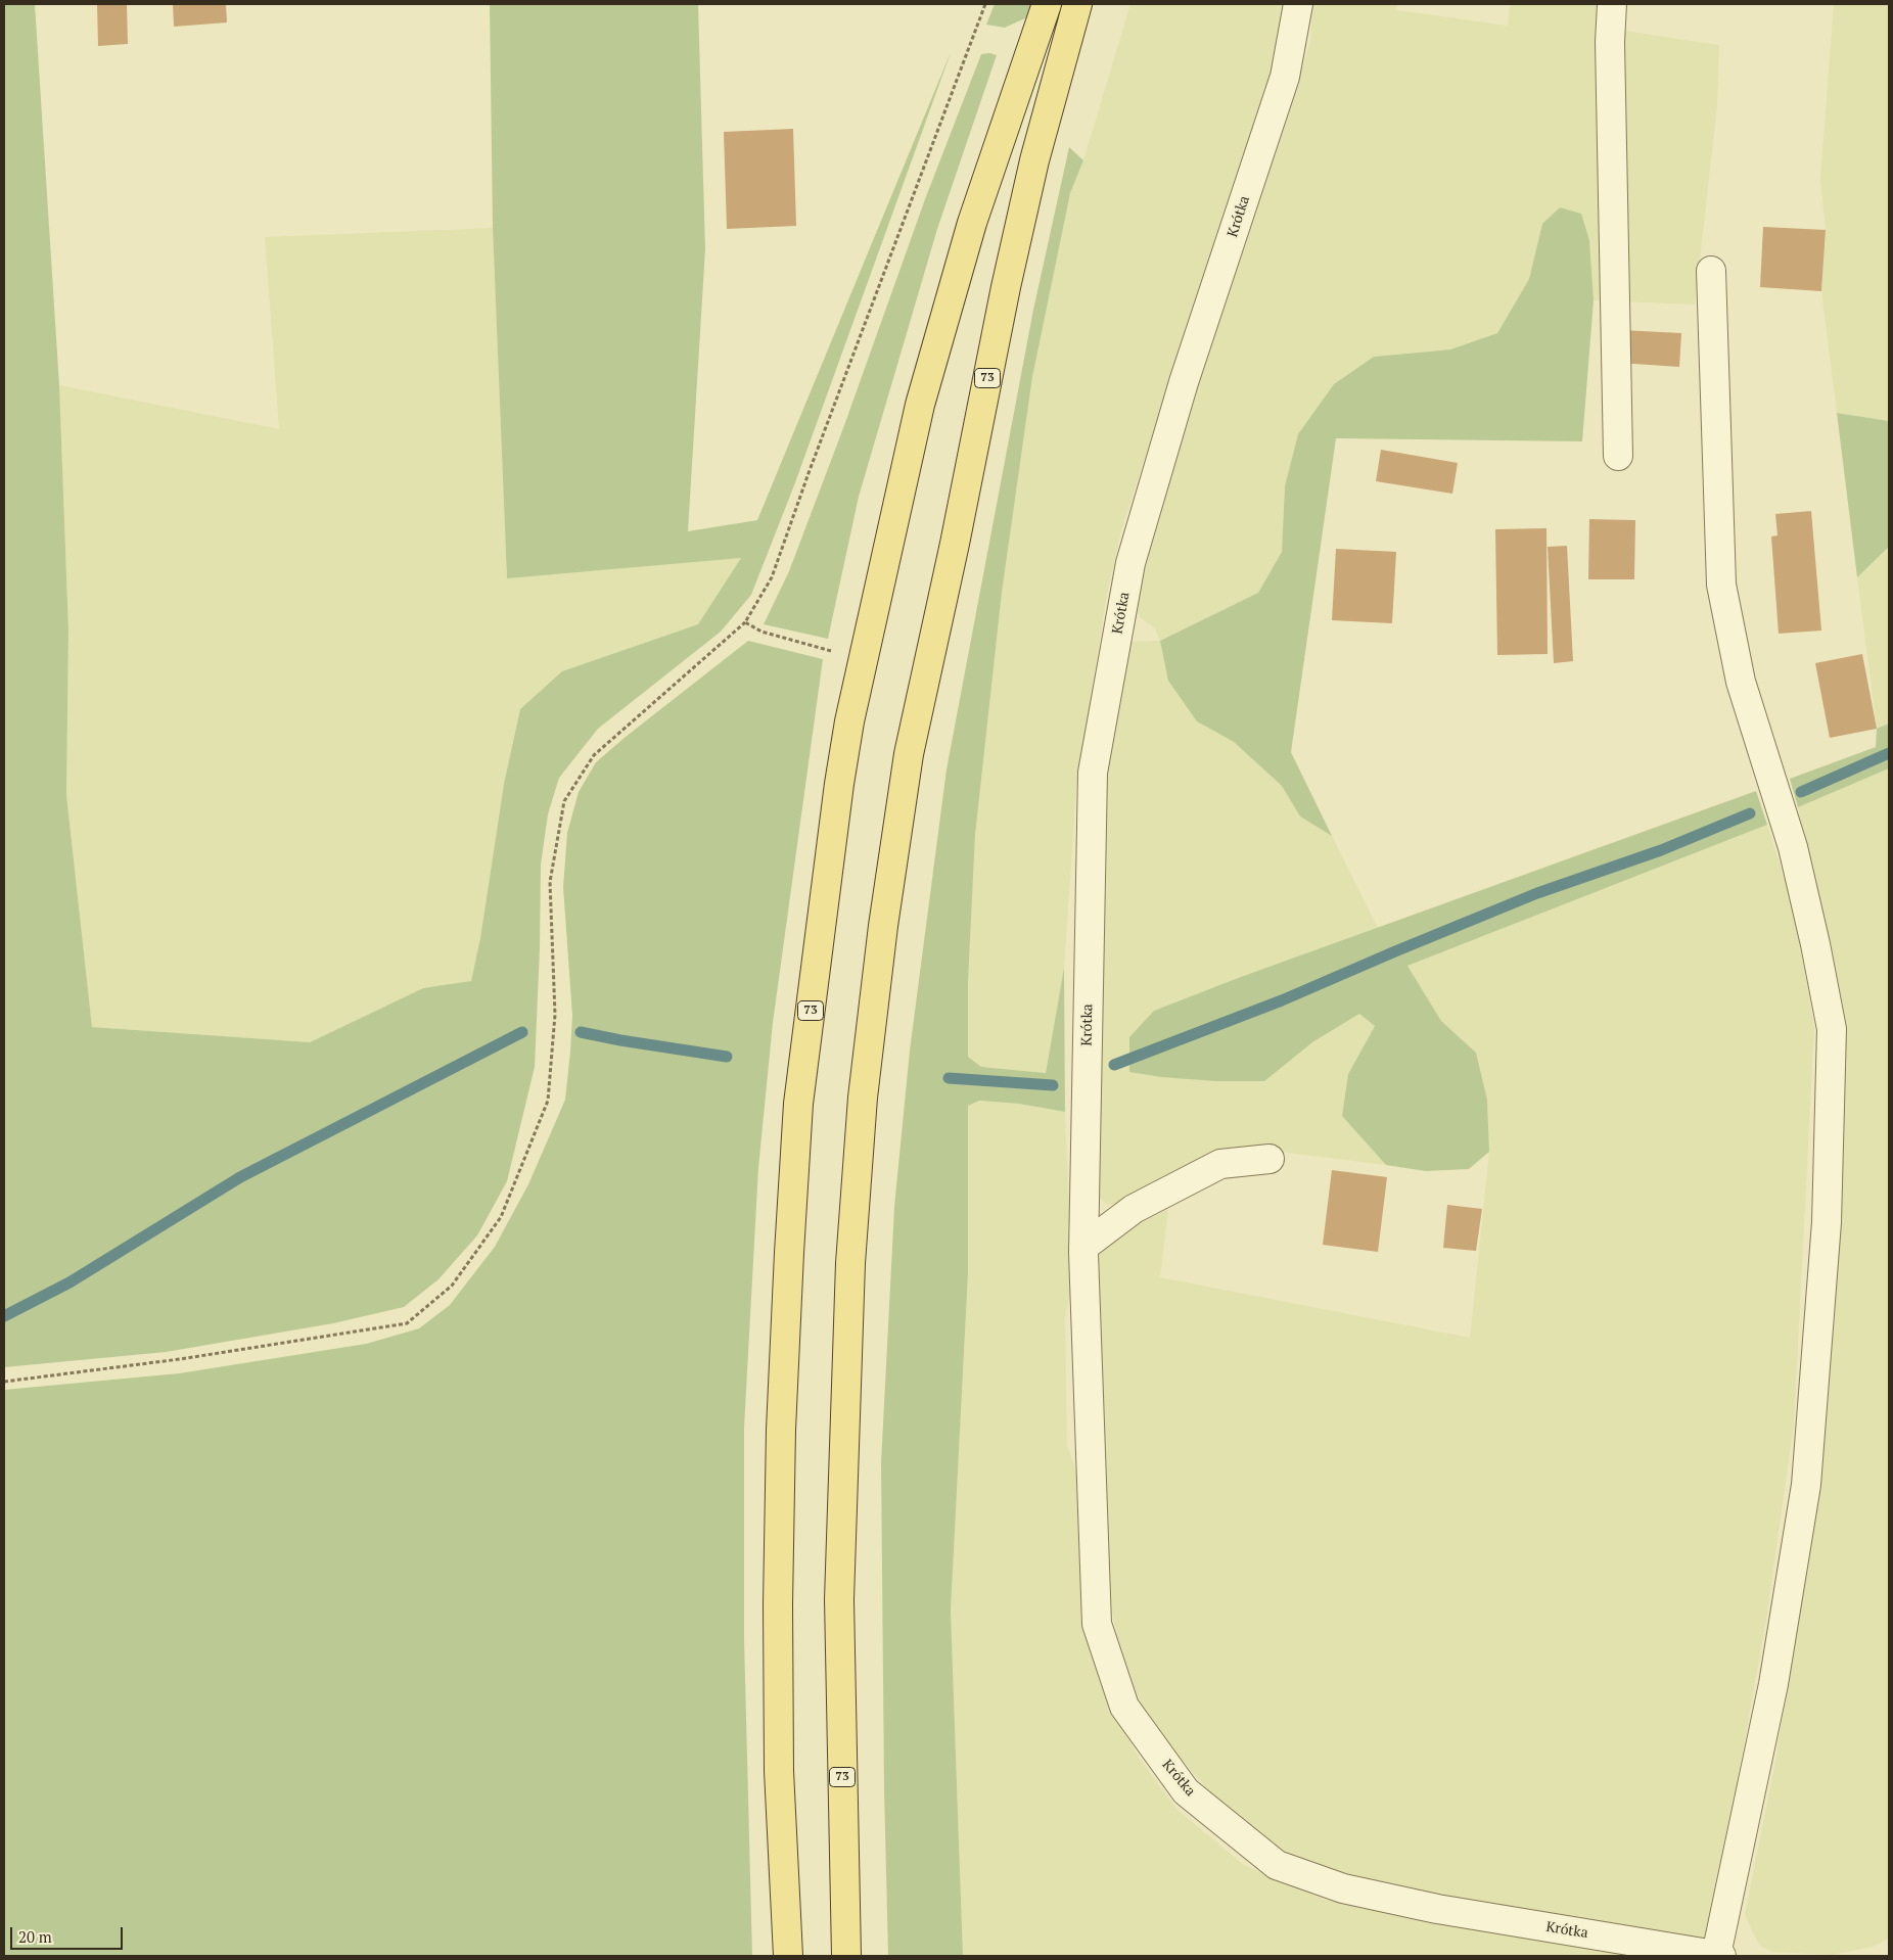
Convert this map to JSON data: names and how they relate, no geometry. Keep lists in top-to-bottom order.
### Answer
{
  "streets": {
    "main road": ["73"],
    "street": ["Krótka"]
  },
  "scale_bar": "20 m"
}
